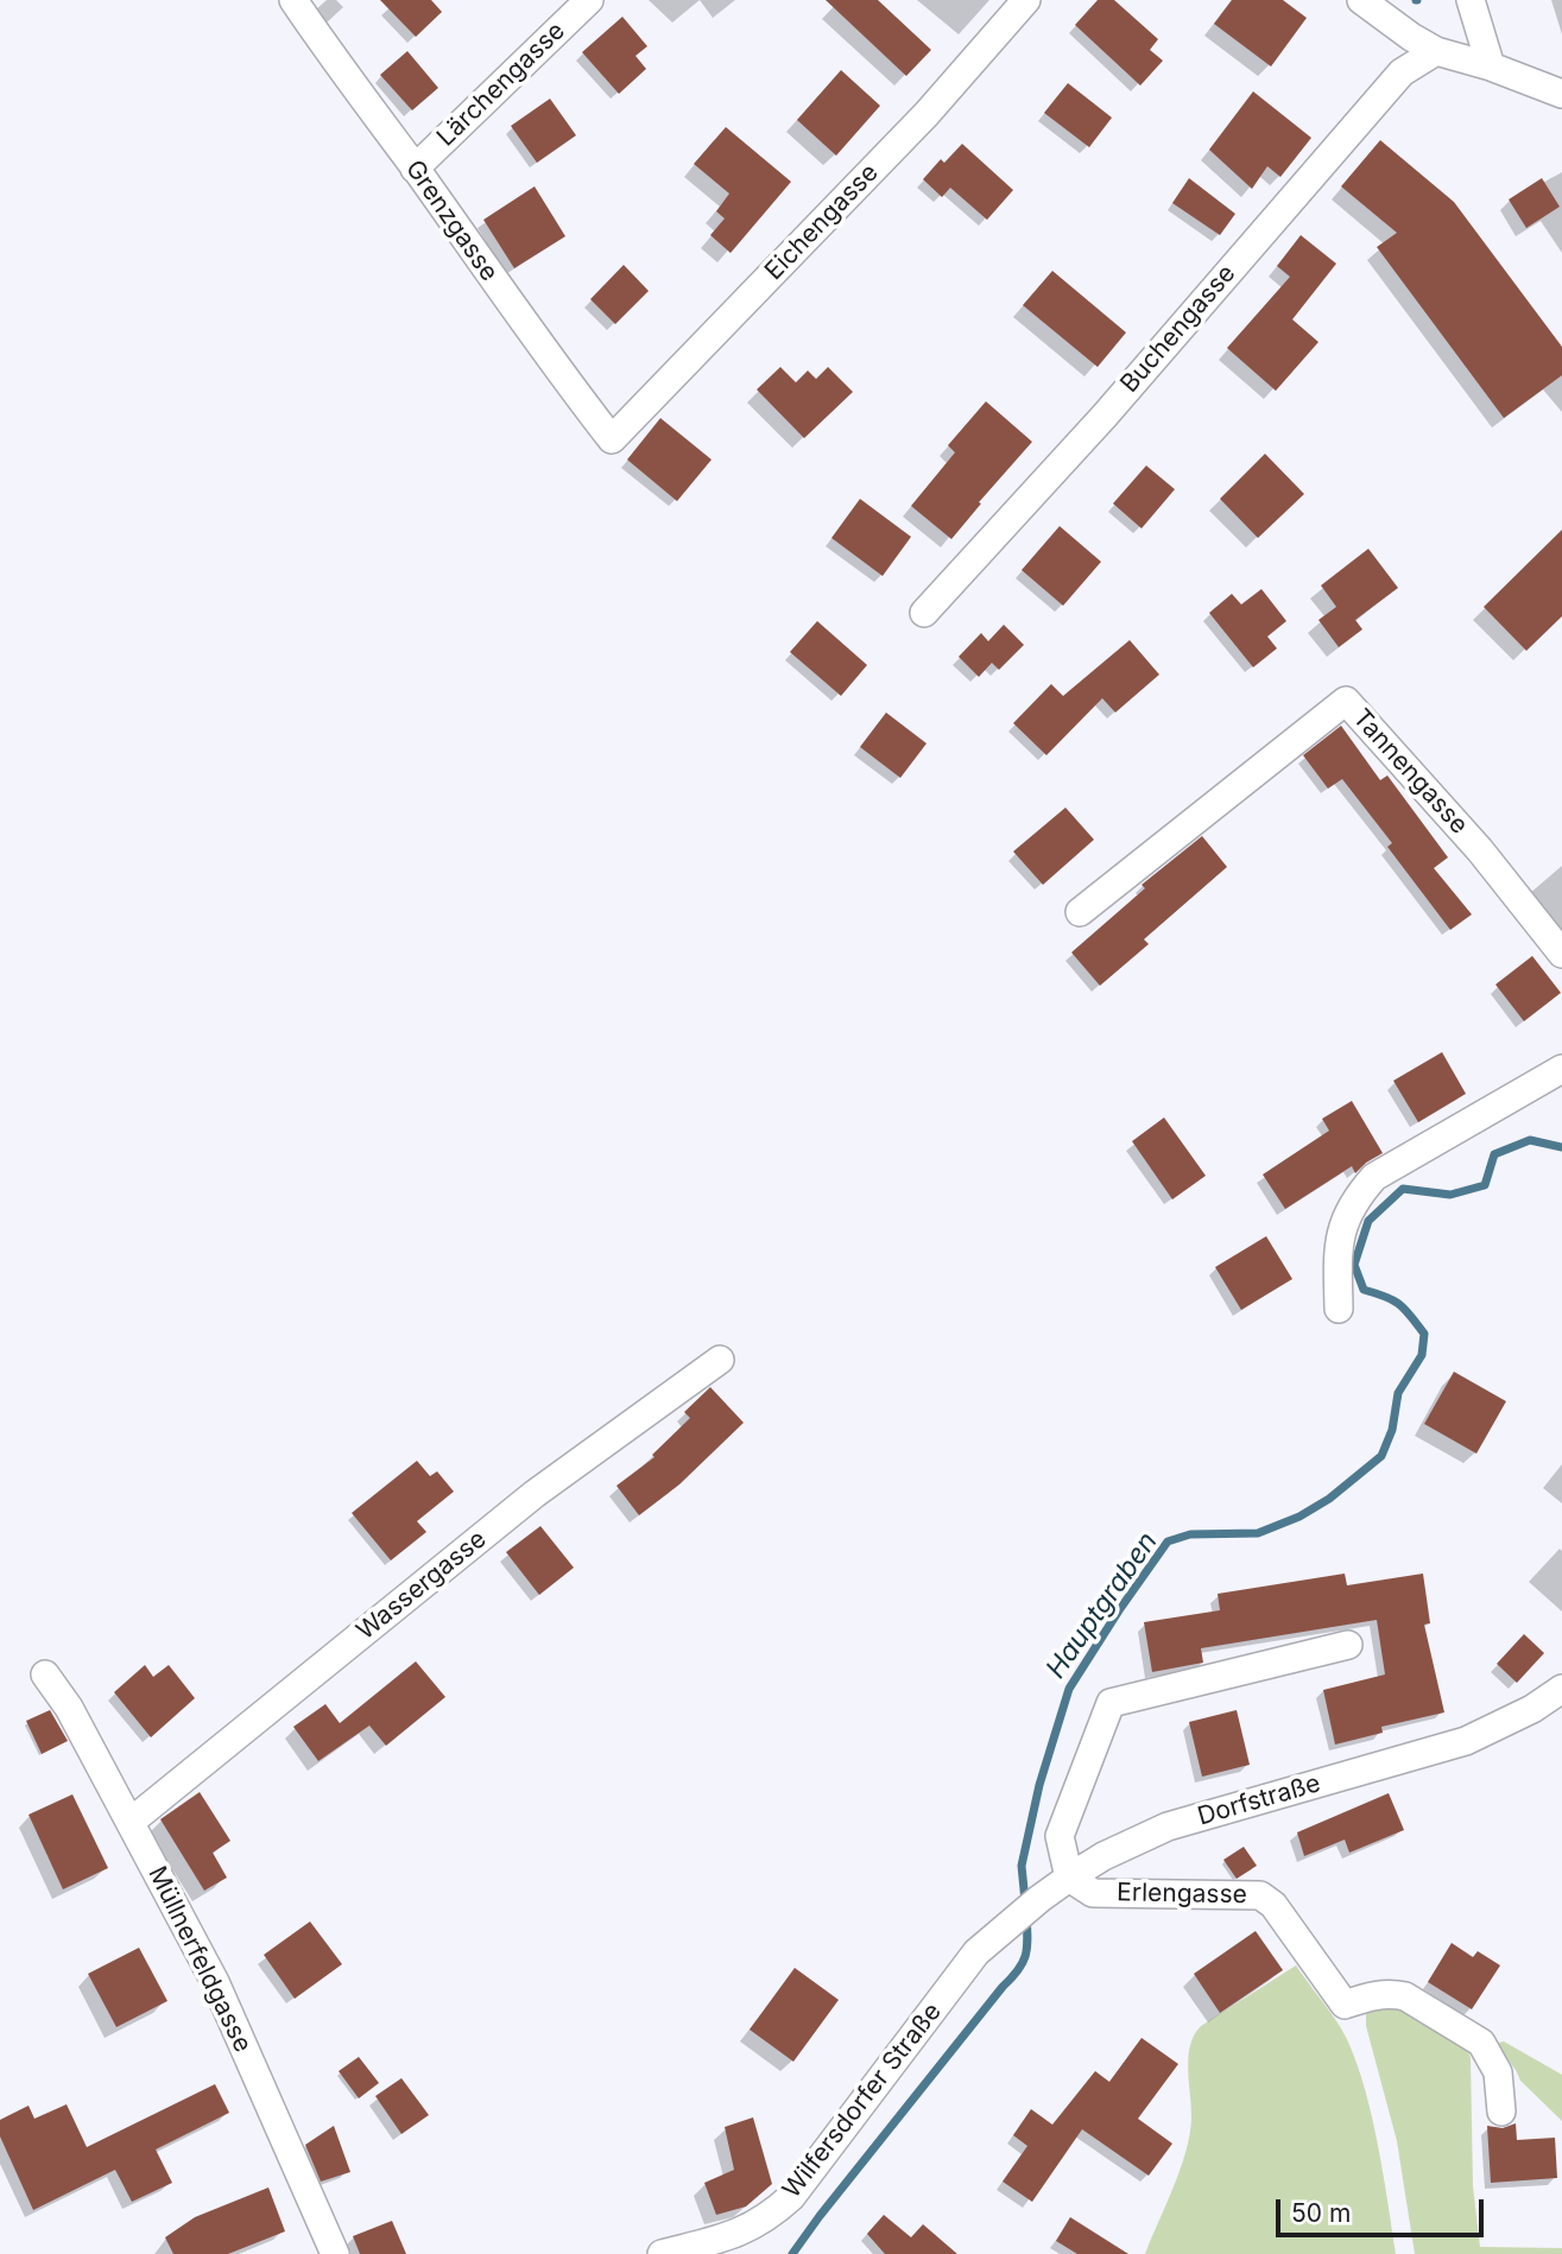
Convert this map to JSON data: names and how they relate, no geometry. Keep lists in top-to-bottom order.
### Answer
{
  "streets": {
    "street": [
      "Lärchengasse",
      "Grenzgasse",
      "Eichengasse",
      "Buchengasse",
      "Tannengasse",
      "Wassergasse",
      "Dorfstraße",
      "Erlengasse",
      "Müllnerfeldgasse",
      "Wilfersdorfer Straße"
    ]
  },
  "crossings": [
    ["Lärchengasse", "Grenzgasse"],
    ["Grenzgasse", "Eichengasse"],
    ["Wassergasse", "Müllnerfeldgasse"],
    ["Dorfstraße", "Erlengasse"],
    ["Dorfstraße", "Wilfersdorfer Straße"]
  ],
  "water": ["Hauptgraben"],
  "scale_bar": "50 m"
}
